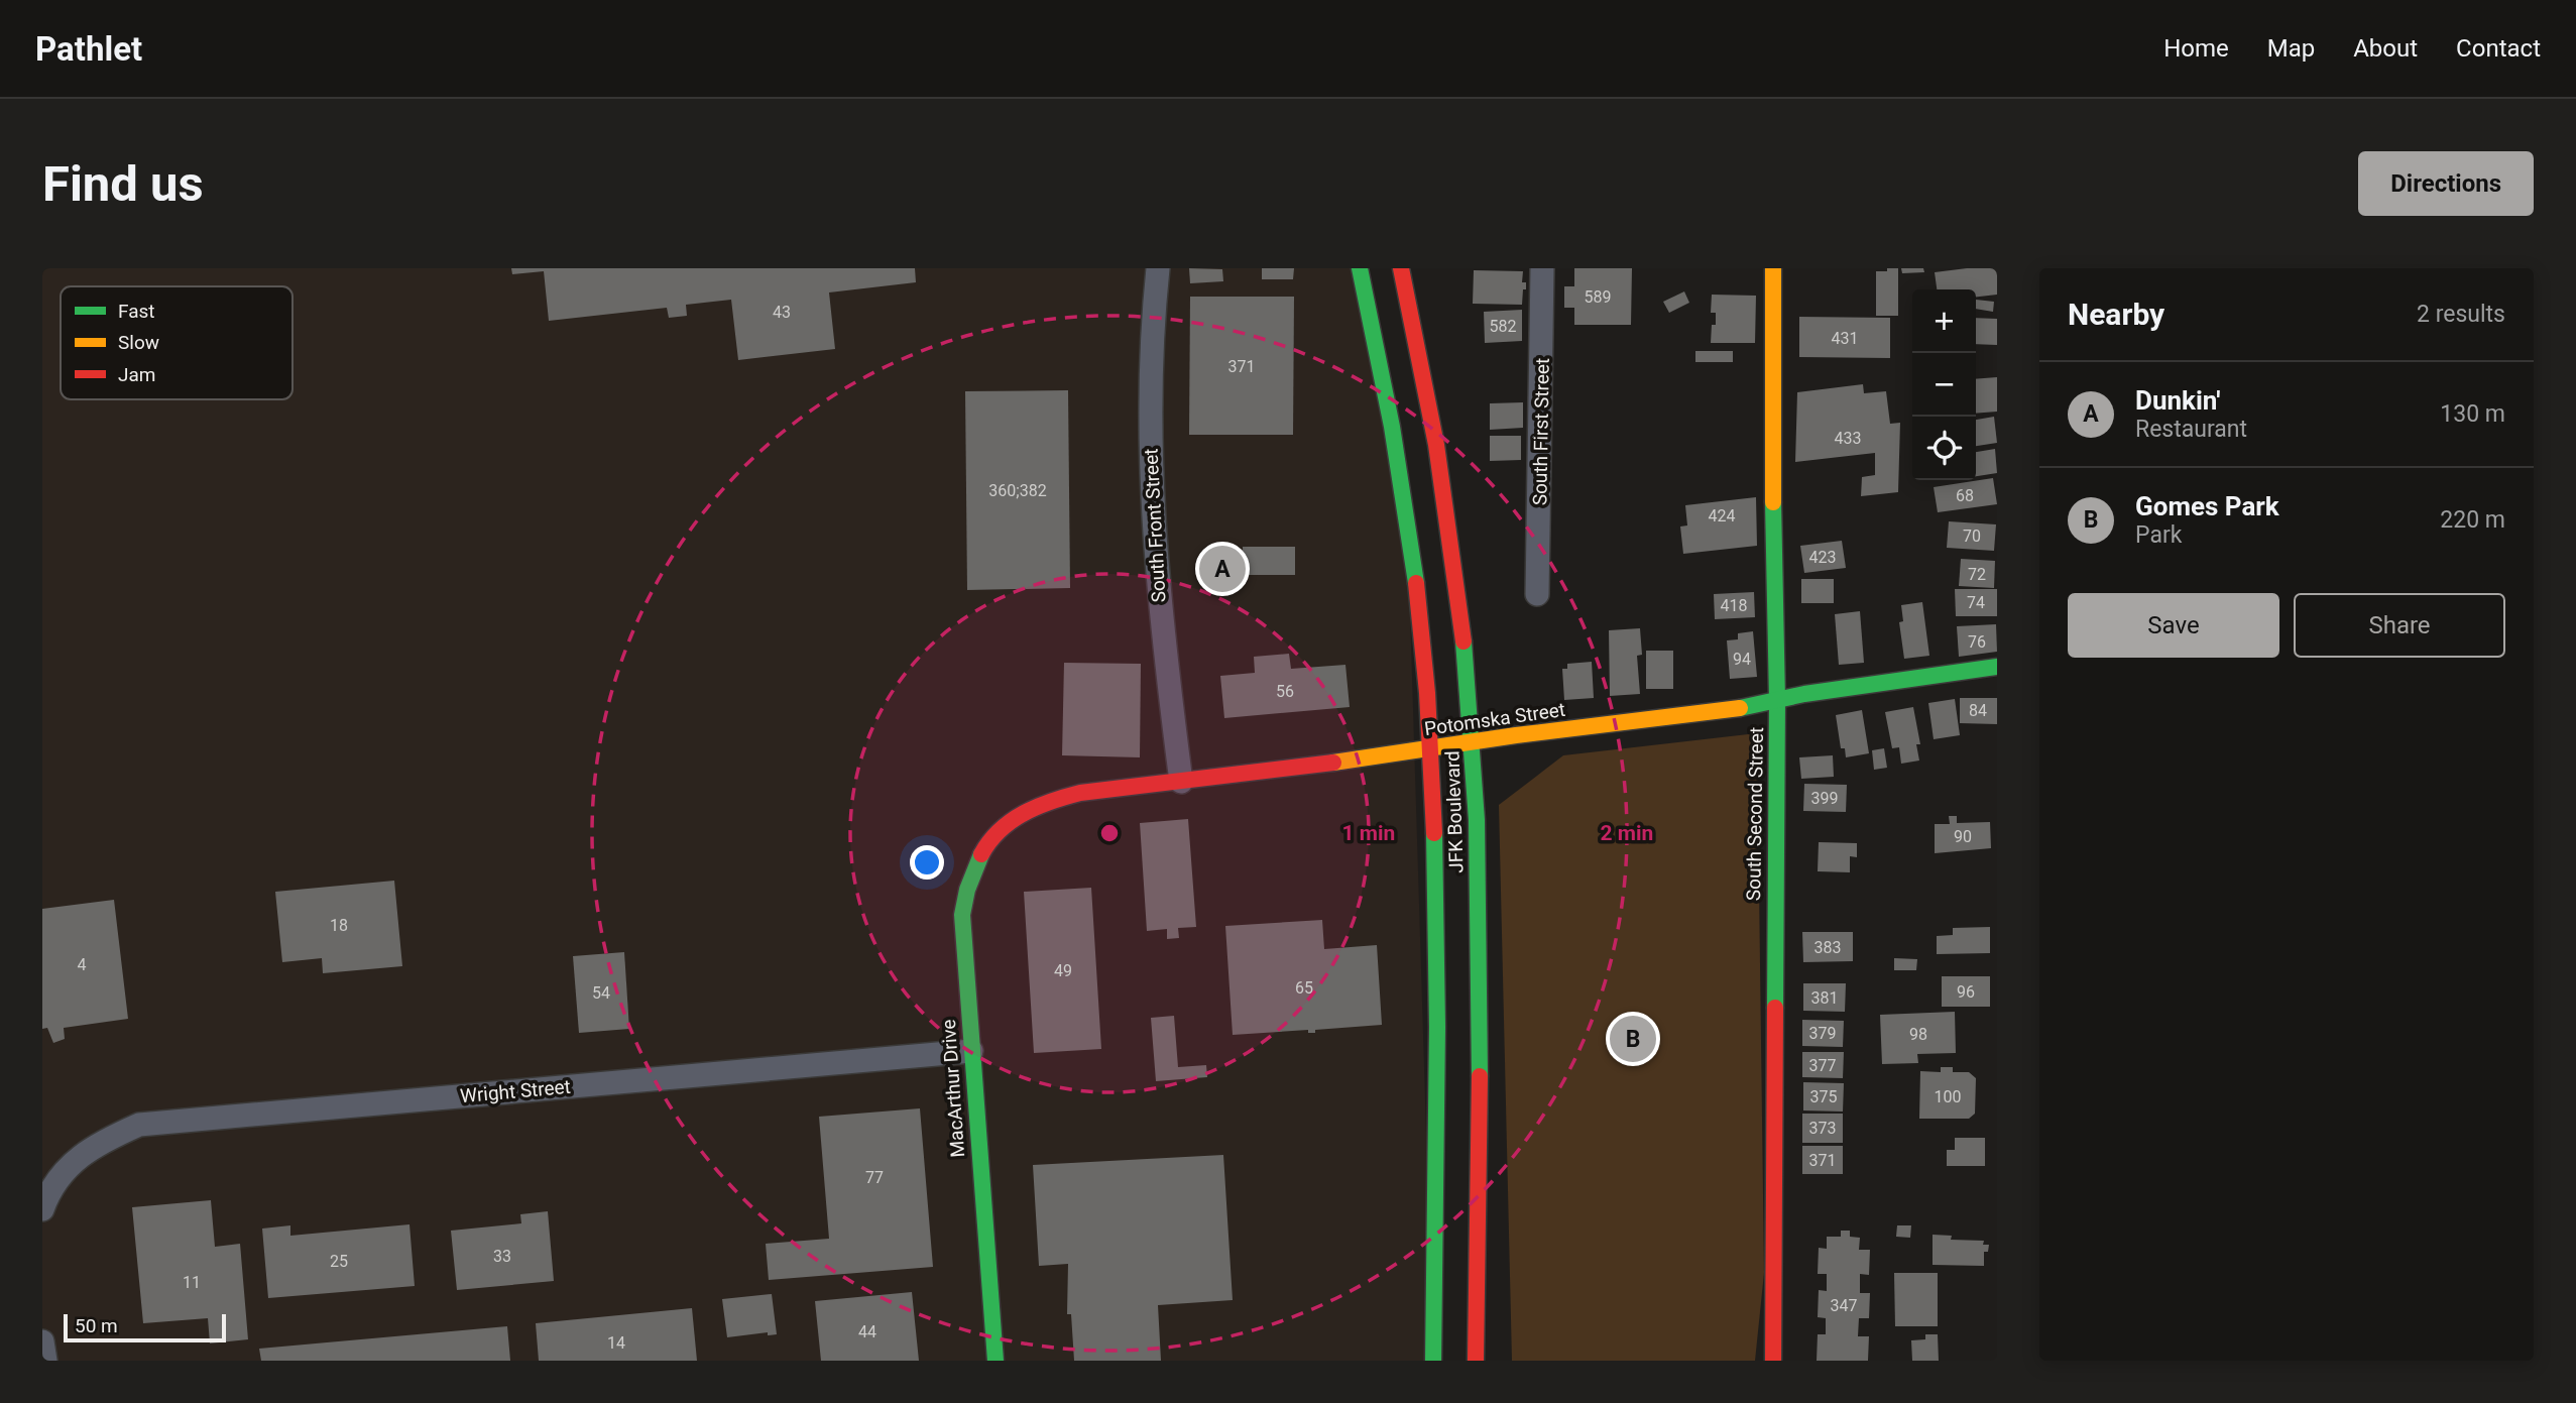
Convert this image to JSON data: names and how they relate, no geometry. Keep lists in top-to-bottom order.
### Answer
{
  "streets": {
    "street": [
      "South First Street",
      "South Front Street",
      "Potomska Street",
      "JFK Boulevard",
      "South Second Street",
      "MacArthur Drive",
      "Wright Street"
    ]
  },
  "crossings": [
    ["South Front Street", "Potomska Street"],
    ["Potomska Street", "JFK Boulevard"],
    ["Potomska Street", "South Second Street"],
    ["Potomska Street", "MacArthur Drive"],
    ["MacArthur Drive", "Wright Street"]
  ],
  "house_numbers": [
    "589",
    "43",
    "582",
    "431",
    "371",
    "433",
    "360;382",
    "68",
    "424",
    "70",
    "423",
    "72",
    "74",
    "418",
    "76",
    "94",
    "56",
    "84",
    "399",
    "90",
    "18",
    "383",
    "4",
    "49",
    "65",
    "96",
    "54",
    "381",
    "379",
    "98",
    "377",
    "375",
    "100",
    "373",
    "371",
    "77",
    "33",
    "25",
    "11",
    "347",
    "44",
    "14"
  ],
  "legend": ["Fast", "Slow", "Jam"],
  "scale_bar": "50 m",
  "page": {
    "header": "Pathlet",
    "nav": [
      "Home",
      "Map",
      "About",
      "Contact"
    ],
    "buttons": [
      "Directions",
      ["Save", "Share"]
    ],
    "title": "Find us",
    "heading": ["Nearby", "2 results"],
    "map_buttons": ["+", "−"],
    "list": [
      {
        "mark": "A",
        "name": "Dunkin'",
        "note": "Restaurant",
        "value": "130 m"
      },
      {
        "mark": "B",
        "name": "Gomes Park",
        "note": "Park",
        "value": "220 m"
      }
    ],
    "pins": ["A", "B"],
    "scale": "50 m"
  },
  "rings": ["1 min", "2 min"]
}
